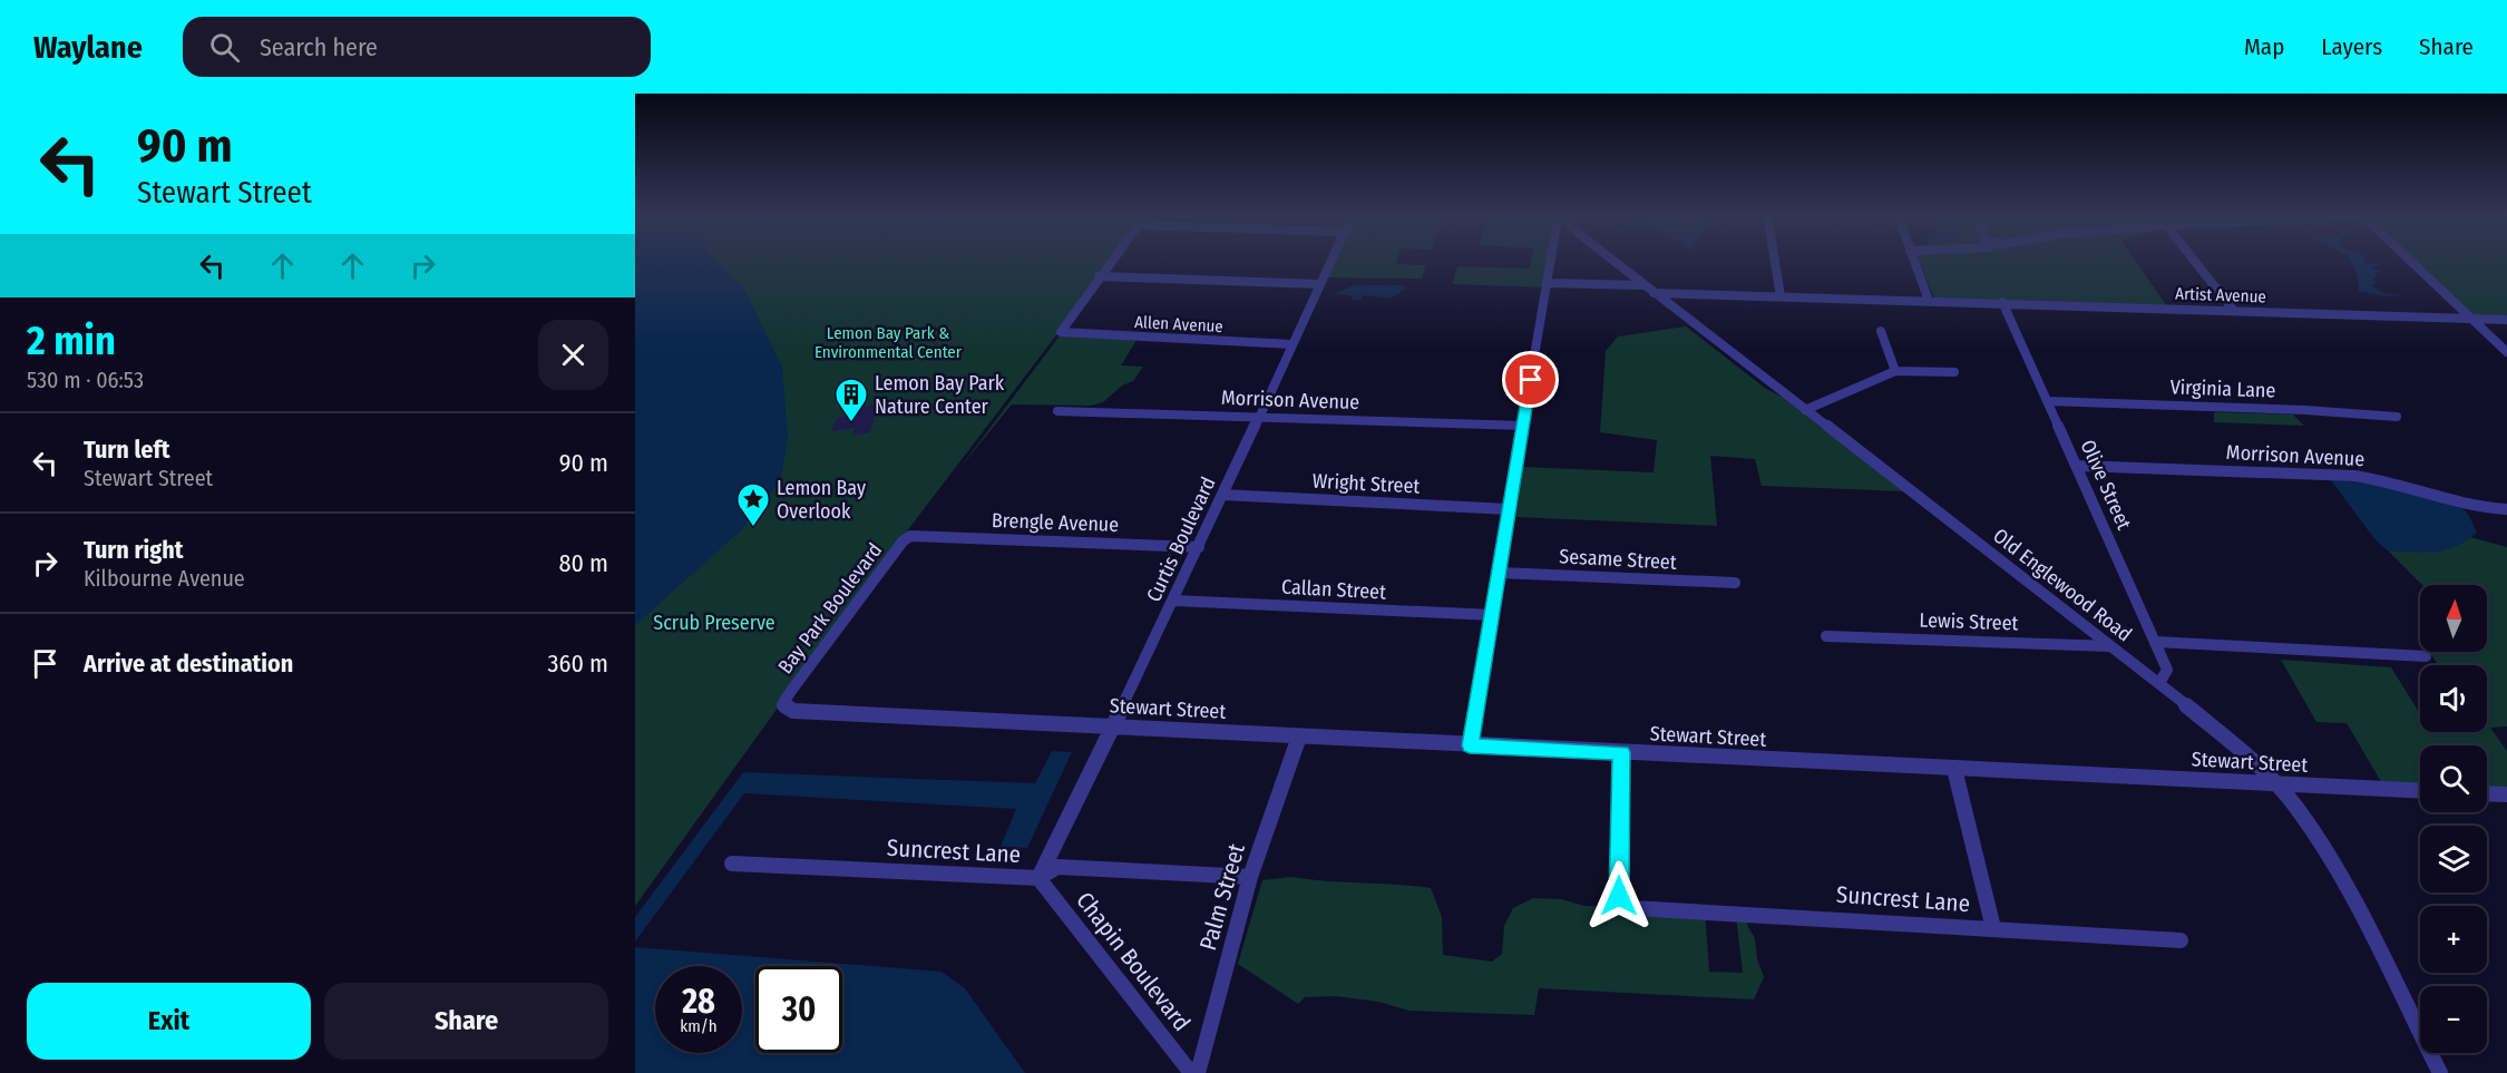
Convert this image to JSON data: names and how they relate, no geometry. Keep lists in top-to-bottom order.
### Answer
{
  "streets": {
    "street": [
      "Artist Avenue",
      "Allen Avenue",
      "Virginia Lane",
      "Morrison Avenue",
      "Wright Street",
      "Olive Street",
      "Brengle Avenue",
      "Curtis Boulevard",
      "Sesame Street",
      "Old Englewood Road",
      "Callan Street",
      "Bay Park Boulevard",
      "Lewis Street",
      "Stewart Street",
      "Suncrest Lane",
      "Palm Street",
      "Chapin Boulevard"
    ]
  },
  "crossings": [
    ["Artist Avenue", "Olive Street"],
    ["Artist Avenue", "Old Englewood Road"],
    ["Allen Avenue", "Curtis Boulevard"],
    ["Virginia Lane", "Olive Street"],
    ["Morrison Avenue", "Olive Street"],
    ["Morrison Avenue", "Curtis Boulevard"],
    ["Wright Street", "Curtis Boulevard"],
    ["Olive Street", "Old Englewood Road"],
    ["Brengle Avenue", "Curtis Boulevard"],
    ["Brengle Avenue", "Bay Park Boulevard"],
    ["Curtis Boulevard", "Callan Street"],
    ["Curtis Boulevard", "Stewart Street"],
    ["Curtis Boulevard", "Suncrest Lane"],
    ["Curtis Boulevard", "Chapin Boulevard"],
    ["Old Englewood Road", "Lewis Street"],
    ["Old Englewood Road", "Stewart Street"],
    ["Bay Park Boulevard", "Stewart Street"],
    ["Stewart Street", "Suncrest Lane"],
    ["Stewart Street", "Palm Street"],
    ["Suncrest Lane", "Palm Street"],
    ["Suncrest Lane", "Chapin Boulevard"]
  ],
  "parks": ["Lemon Bay Park & Environmental Center", "Scrub Preserve"],
  "places": {
    "building": ["Lemon Bay Park Nature Center"],
    "place": ["Lemon Bay Overlook"]
  },
  "north": "top",
  "page": {
    "header": "Waylane",
    "search": "Search here",
    "nav": ["Map", "Layers", "Share"],
    "turn": ["90 m", "Stewart Street"],
    "heading": ["2 min", "530 m · 06:53"],
    "list": [
      {
        "name": "Turn left",
        "note": "Stewart Street",
        "value": "90 m"
      },
      {
        "name": "Turn right",
        "note": "Kilbourne Avenue",
        "value": "80 m"
      },
      {
        "name": "Arrive at destination",
        "value": "360 m"
      }
    ],
    "map_buttons": ["+", "−"],
    "speed": "28 km/h",
    "limit": "30",
    "buttons": ["Exit", "Share"]
  }
}
